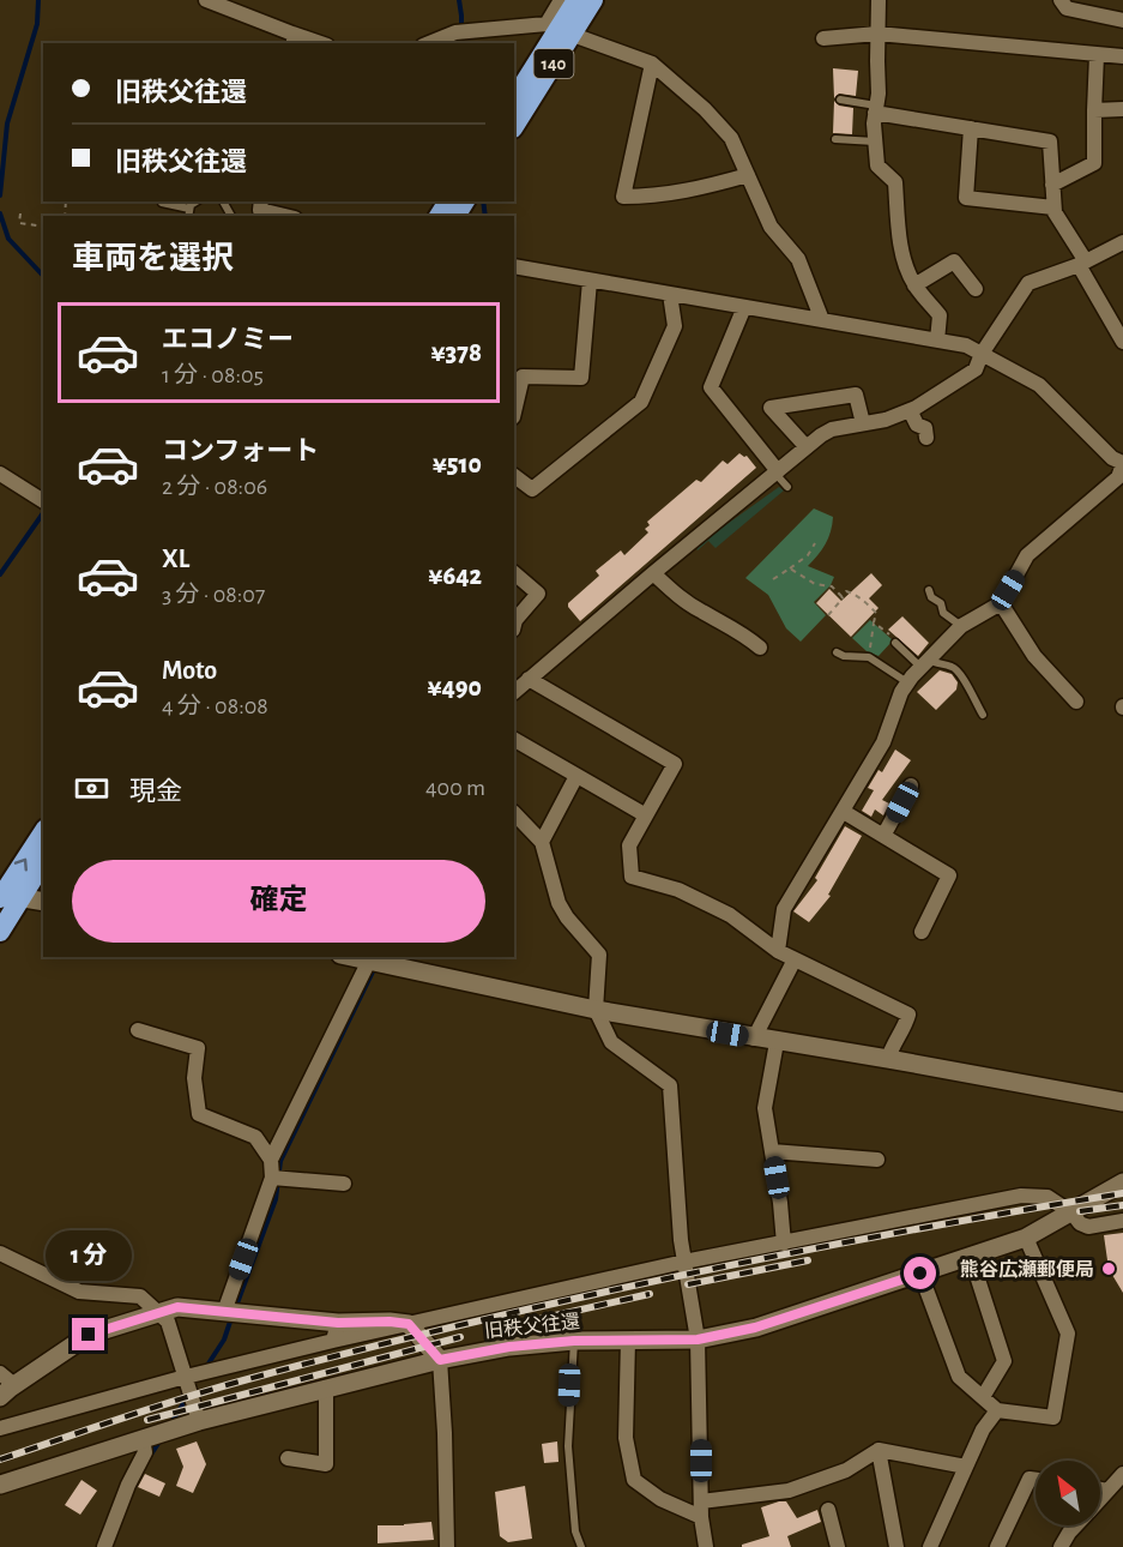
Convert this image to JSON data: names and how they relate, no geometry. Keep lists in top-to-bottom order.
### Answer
{
  "streets": {
    "highway": ["140"],
    "street": ["旧秩父往還"]
  },
  "places": ["熊谷広瀬郵便局"],
  "north": "top left",
  "page": {
    "banner": ["旧秩父往還", "旧秩父往還"],
    "heading": "車両を選択",
    "list": [
      {
        "name": "エコノミー",
        "note": "1 分 · 08:05",
        "value": "¥378"
      },
      {
        "name": "コンフォート",
        "note": "2 分 · 08:06",
        "value": "¥510"
      },
      {
        "name": "XL",
        "note": "3 分 · 08:07",
        "value": "¥642"
      },
      {
        "name": "Moto",
        "note": "4 分 · 08:08",
        "value": "¥490"
      }
    ],
    "pay": ["現金", "400 m"],
    "buttons": "確定",
    "bubble": "1 分"
  }
}
